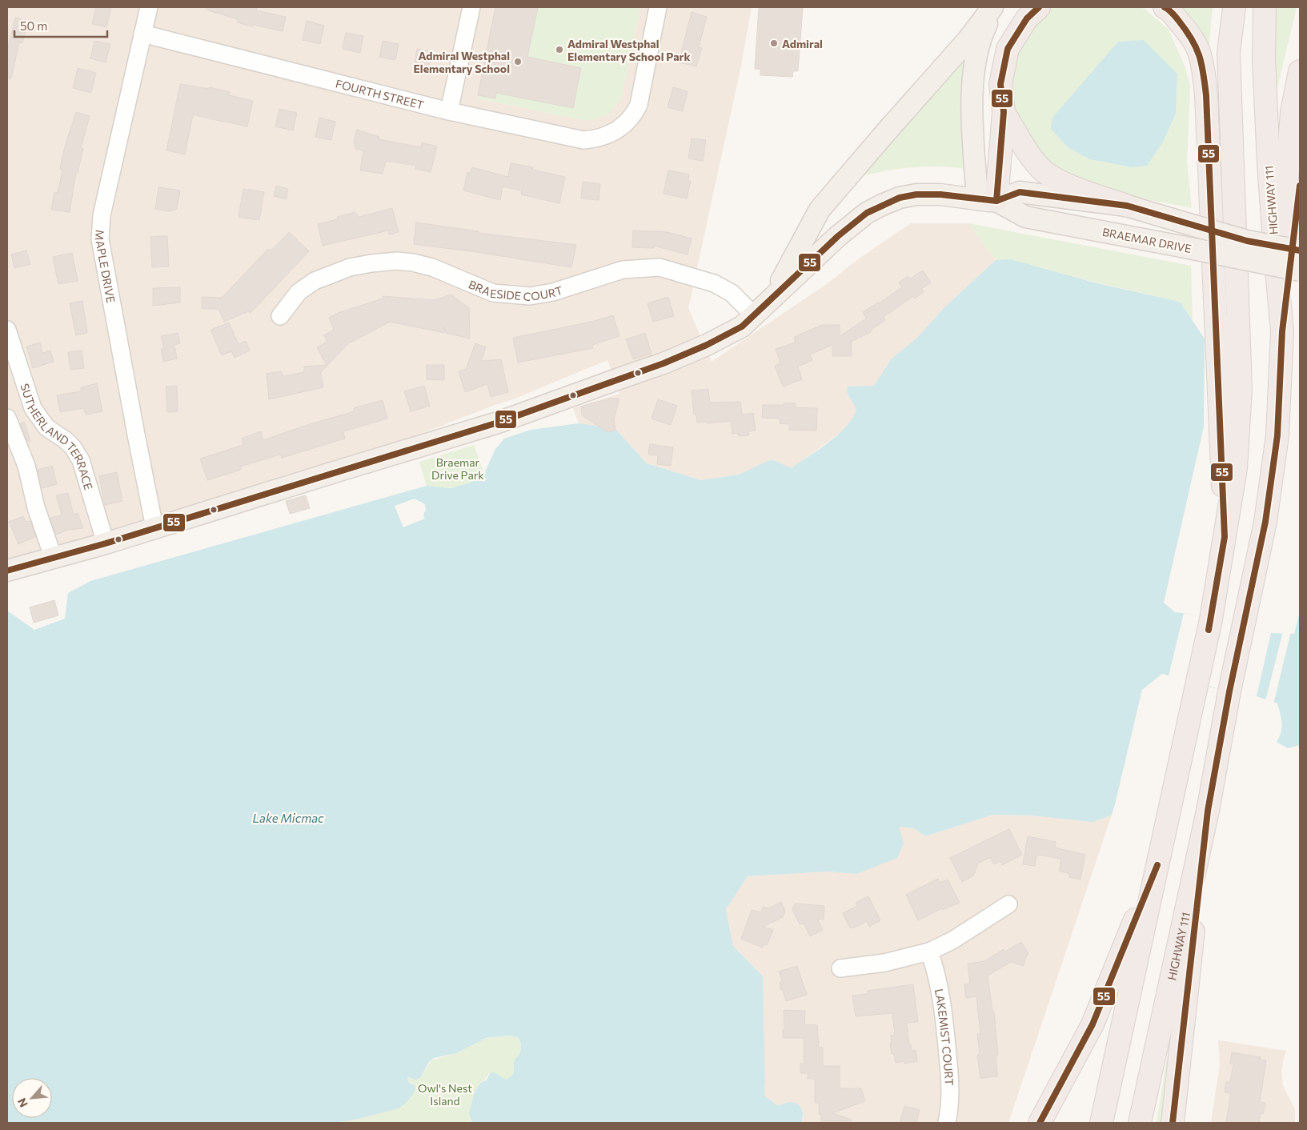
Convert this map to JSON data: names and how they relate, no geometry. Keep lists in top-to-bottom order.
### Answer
{
  "streets": {
    "highway": ["HIGHWAY 111"],
    "main road": ["BRAEMAR DRIVE"],
    "street": [
      "FOURTH STREET",
      "MAPLE DRIVE",
      "BRAESIDE COURT",
      "SUTHERLAND TERRACE",
      "LAKEMIST COURT"
    ]
  },
  "crossings": [
    ["FOURTH STREET", "MAPLE DRIVE"],
    ["BRAEMAR DRIVE", "MAPLE DRIVE"],
    ["BRAEMAR DRIVE", "BRAESIDE COURT"],
    ["BRAEMAR DRIVE", "SUTHERLAND TERRACE"]
  ],
  "water": ["Lake Micmac"],
  "parks": ["Braemar Drive Park", "Owl's Nest Island"],
  "places": ["Admiral", "Admiral Westphal Elementary School Park", "Admiral Westphal Elementary School"],
  "lines": ["transit line 55"],
  "scale_bar": "50 m",
  "north": "bottom left"
}
